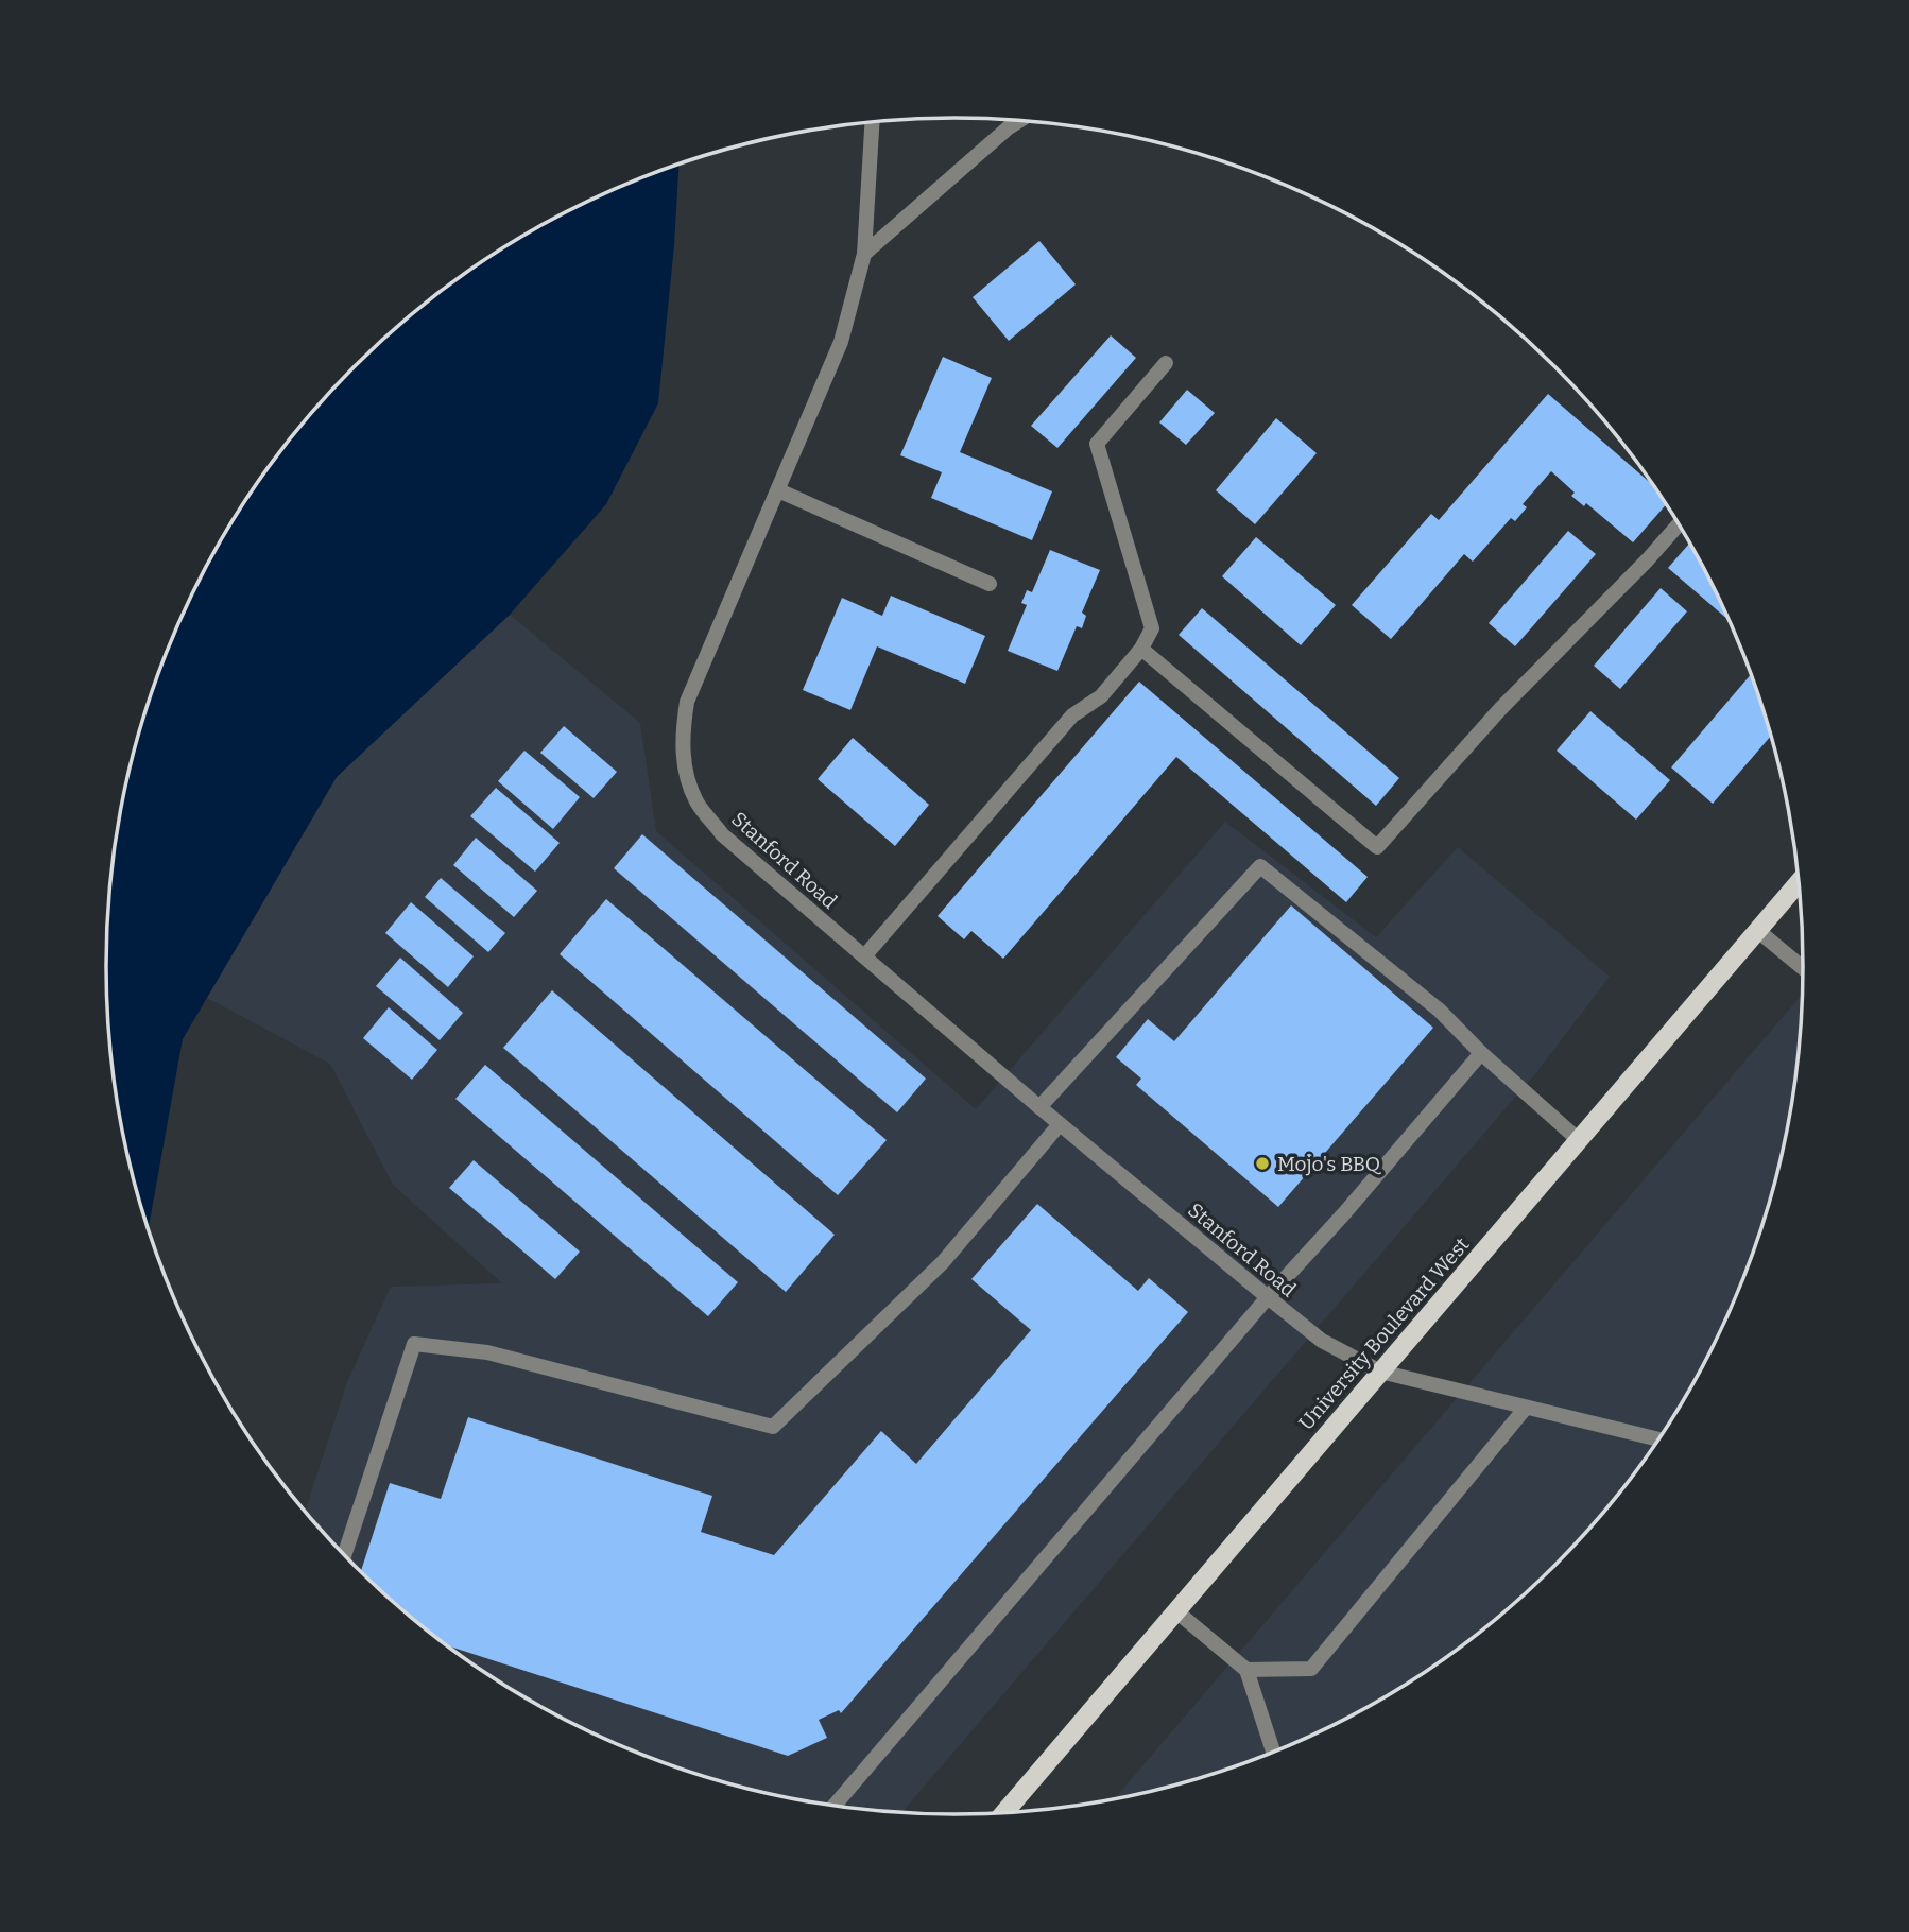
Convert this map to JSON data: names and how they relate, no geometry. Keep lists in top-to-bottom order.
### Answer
{
  "streets": {
    "main road": ["University Boulevard West"],
    "street": ["Stanford Road"]
  },
  "crossings": [
    ["Stanford Road", "University Boulevard West"]
  ],
  "places": ["Mojo's BBQ"]
}
